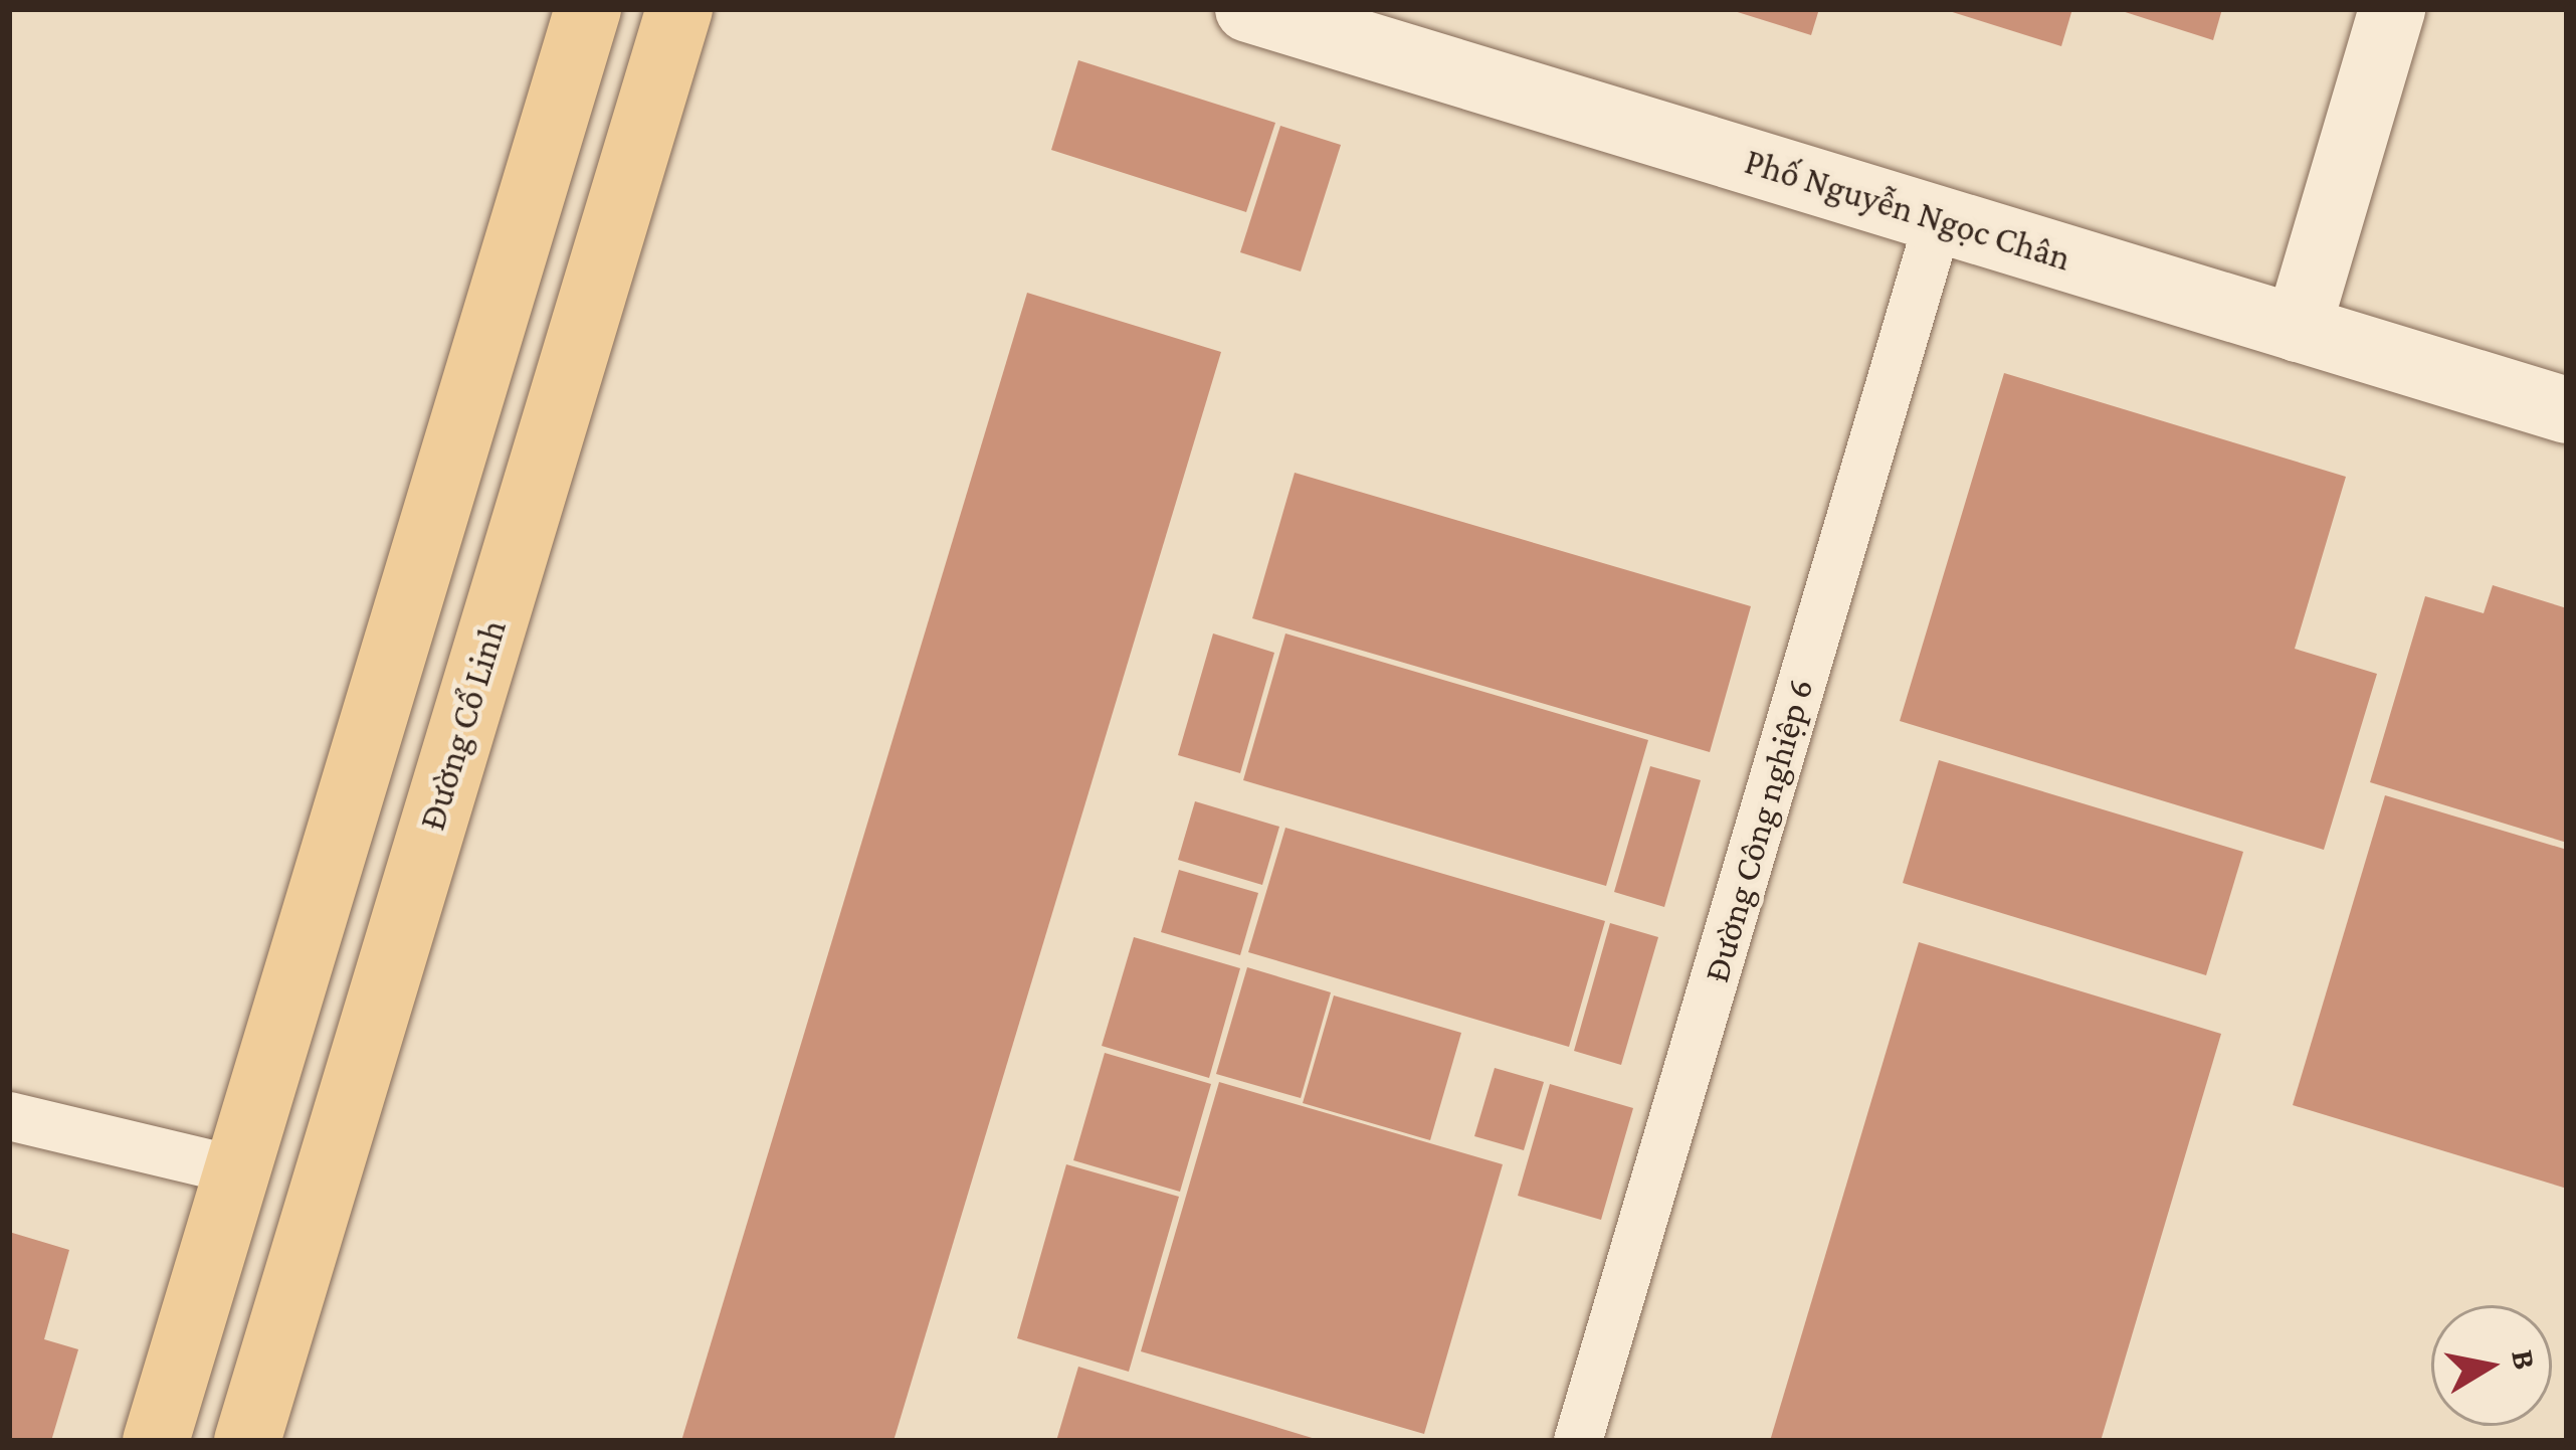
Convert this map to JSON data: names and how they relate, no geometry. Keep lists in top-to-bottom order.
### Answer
{
  "streets": {
    "main road": ["Đường Cổ Linh"],
    "street": ["Phố Nguyễn Ngọc Chân", "Đường Công nghiệp 6"]
  },
  "crossings": [
    ["Phố Nguyễn Ngọc Chân", "Đường Công nghiệp 6"]
  ],
  "north": "right"
}
